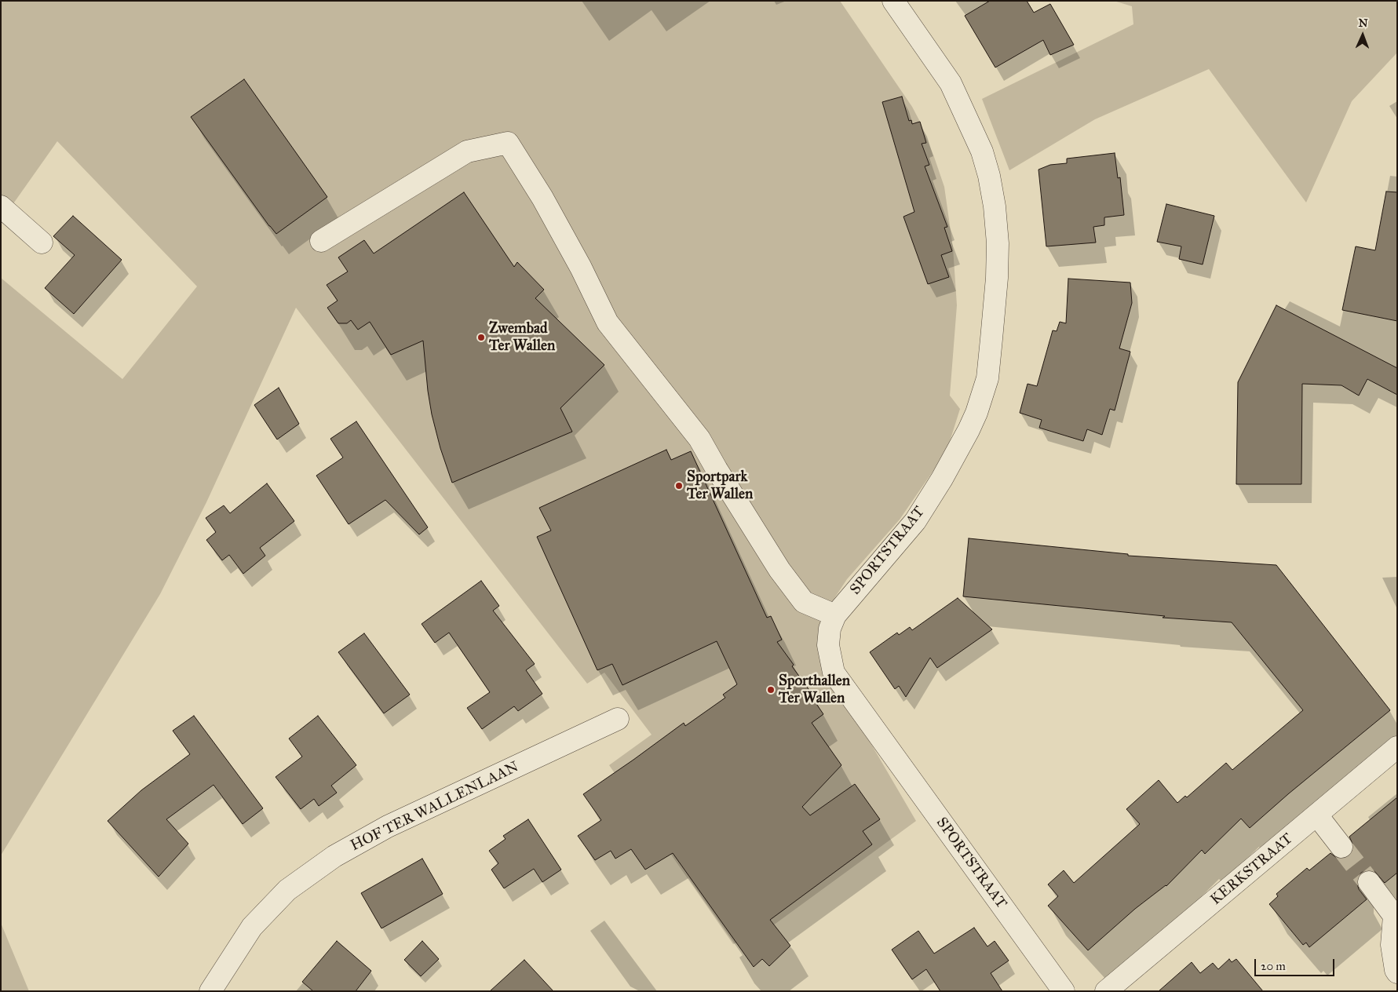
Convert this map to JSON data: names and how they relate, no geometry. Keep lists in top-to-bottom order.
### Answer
{
  "streets": {
    "street": ["SPORTSTRAAT", "HOF TER WALLENLAAN", "KERKSTRAAT"]
  },
  "places": ["Zwembad Ter Wallen", "Sportpark Ter Wallen", "Sporthallen Ter Wallen"],
  "scale_bar": "20 m",
  "north": "top"
}
